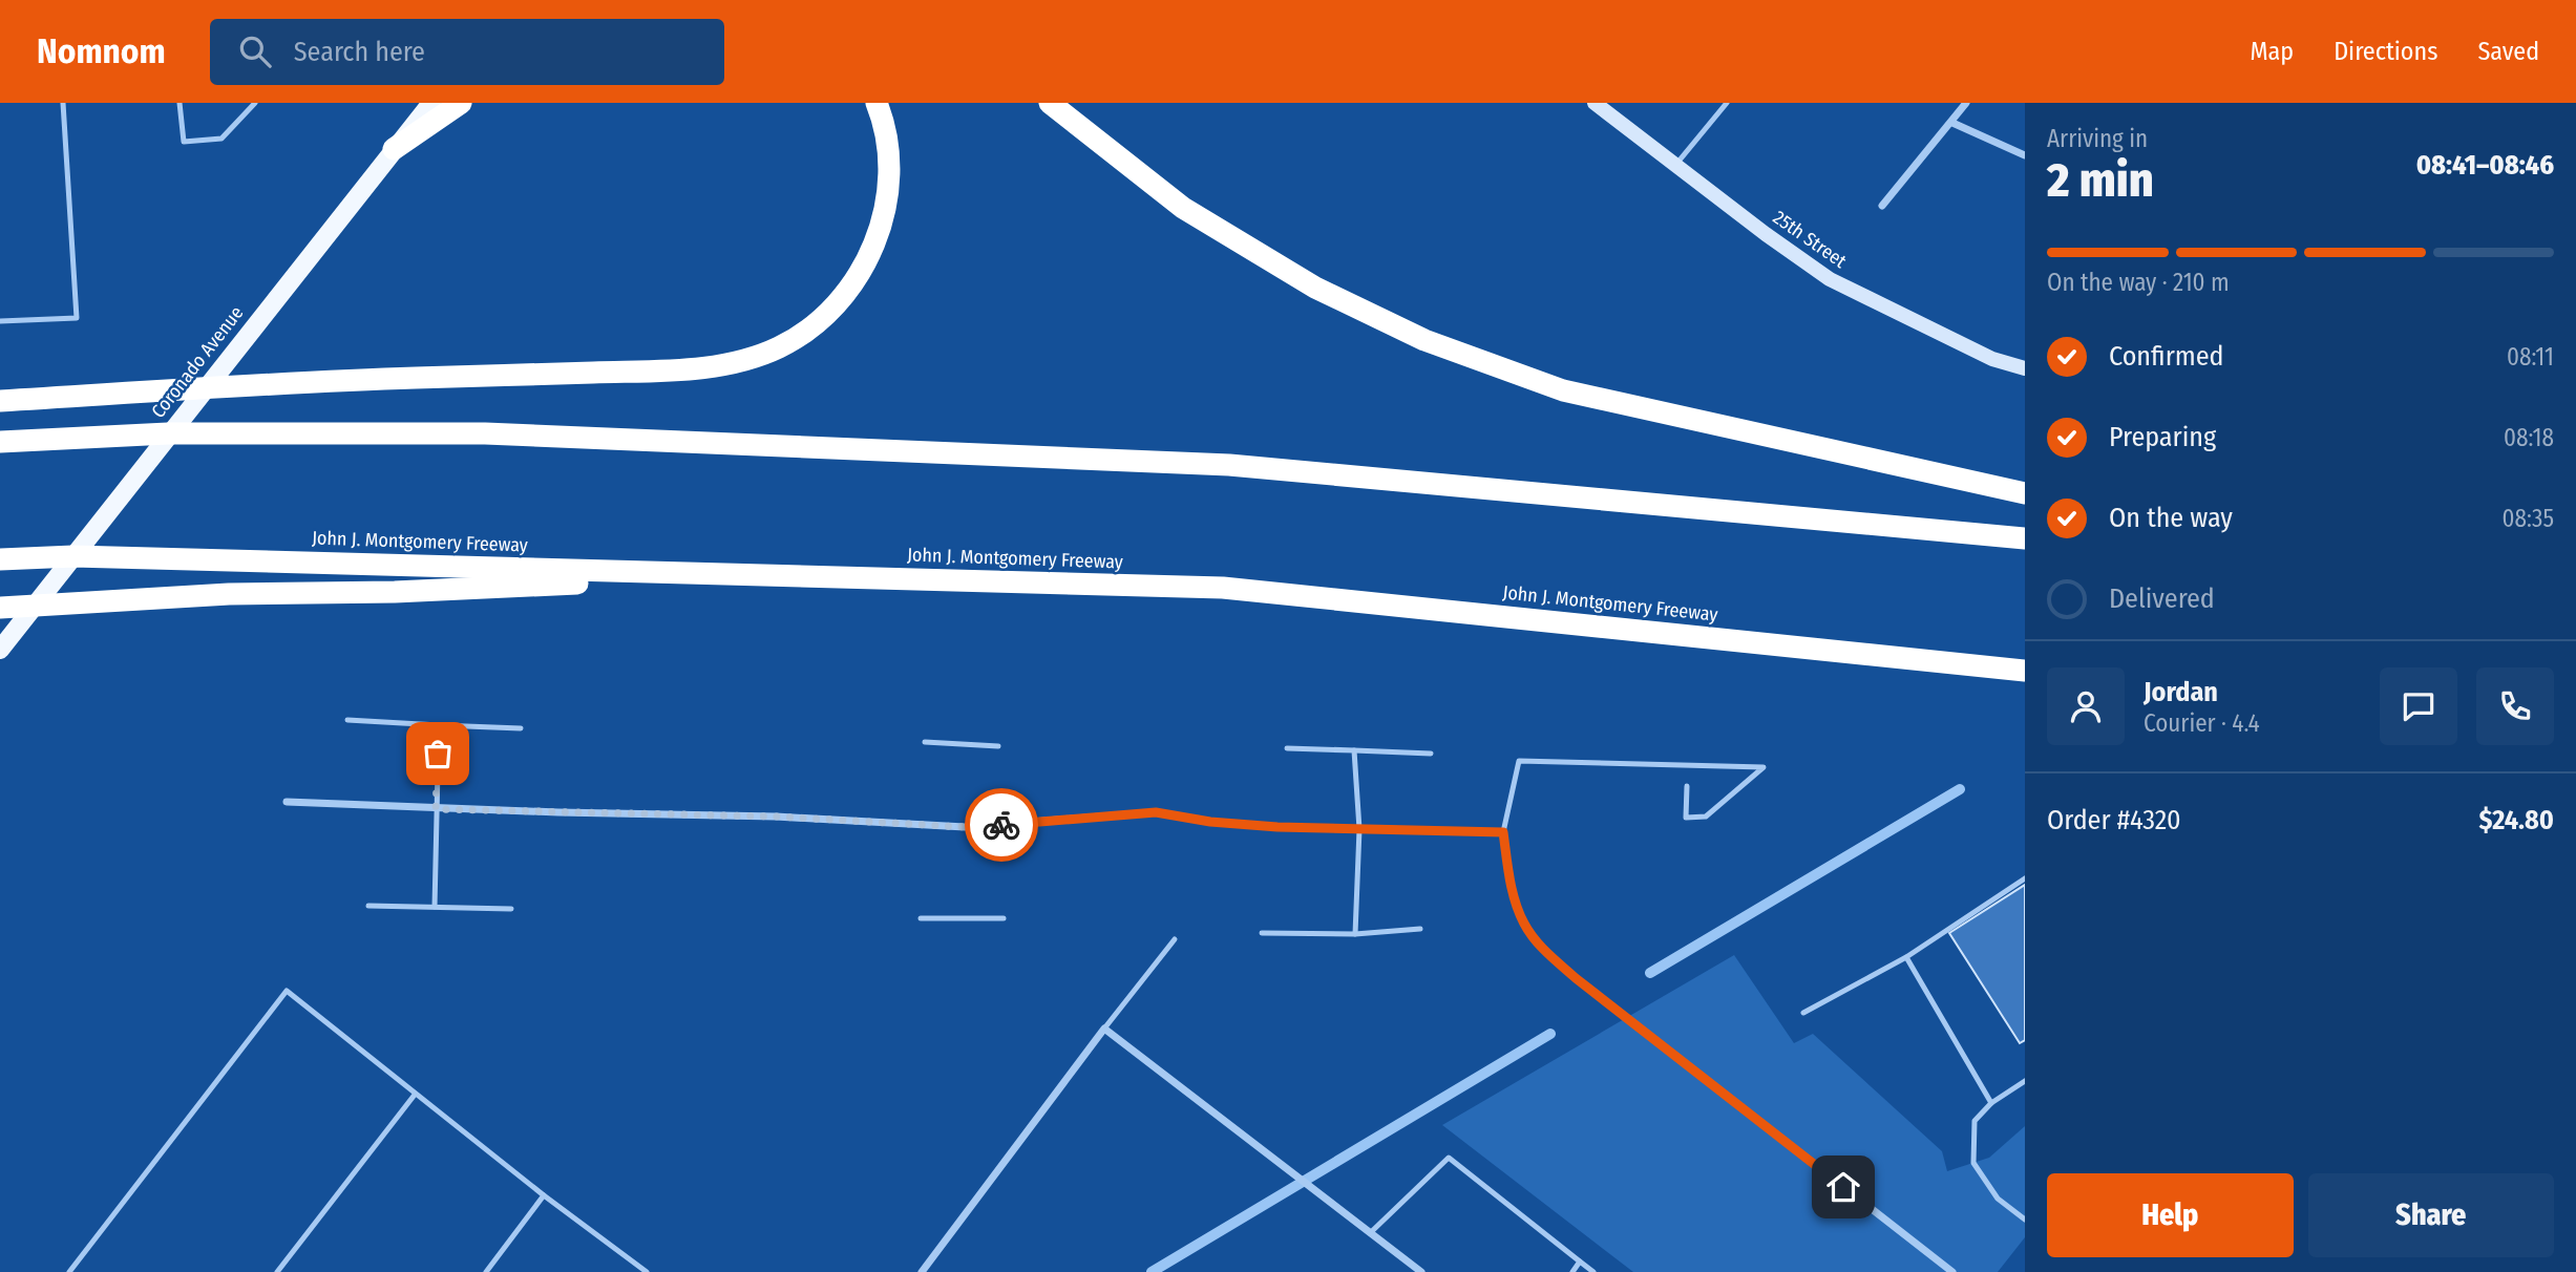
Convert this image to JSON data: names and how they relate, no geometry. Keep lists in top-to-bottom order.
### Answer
{
  "streets": {
    "highway": ["John J. Montgomery Freeway"],
    "main road": ["Coronado Avenue"],
    "street": ["25th Street"]
  },
  "page": {
    "header": "Nomnom",
    "search": "Search here",
    "nav": ["Map", "Directions", "Saved"],
    "heading": ["2 min", "Arriving in", "08:41–08:46"],
    "panel": [
      "Jordan",
      "Courier · 4.4",
      "Order #4320",
      "$24.80"
    ],
    "bar": "On the way · 210 m",
    "list": [
      ["Confirmed", "08:11"],
      ["Preparing", "08:18"],
      ["On the way", "08:35"],
      "Delivered"
    ],
    "buttons": ["Help", "Share"]
  }
}
